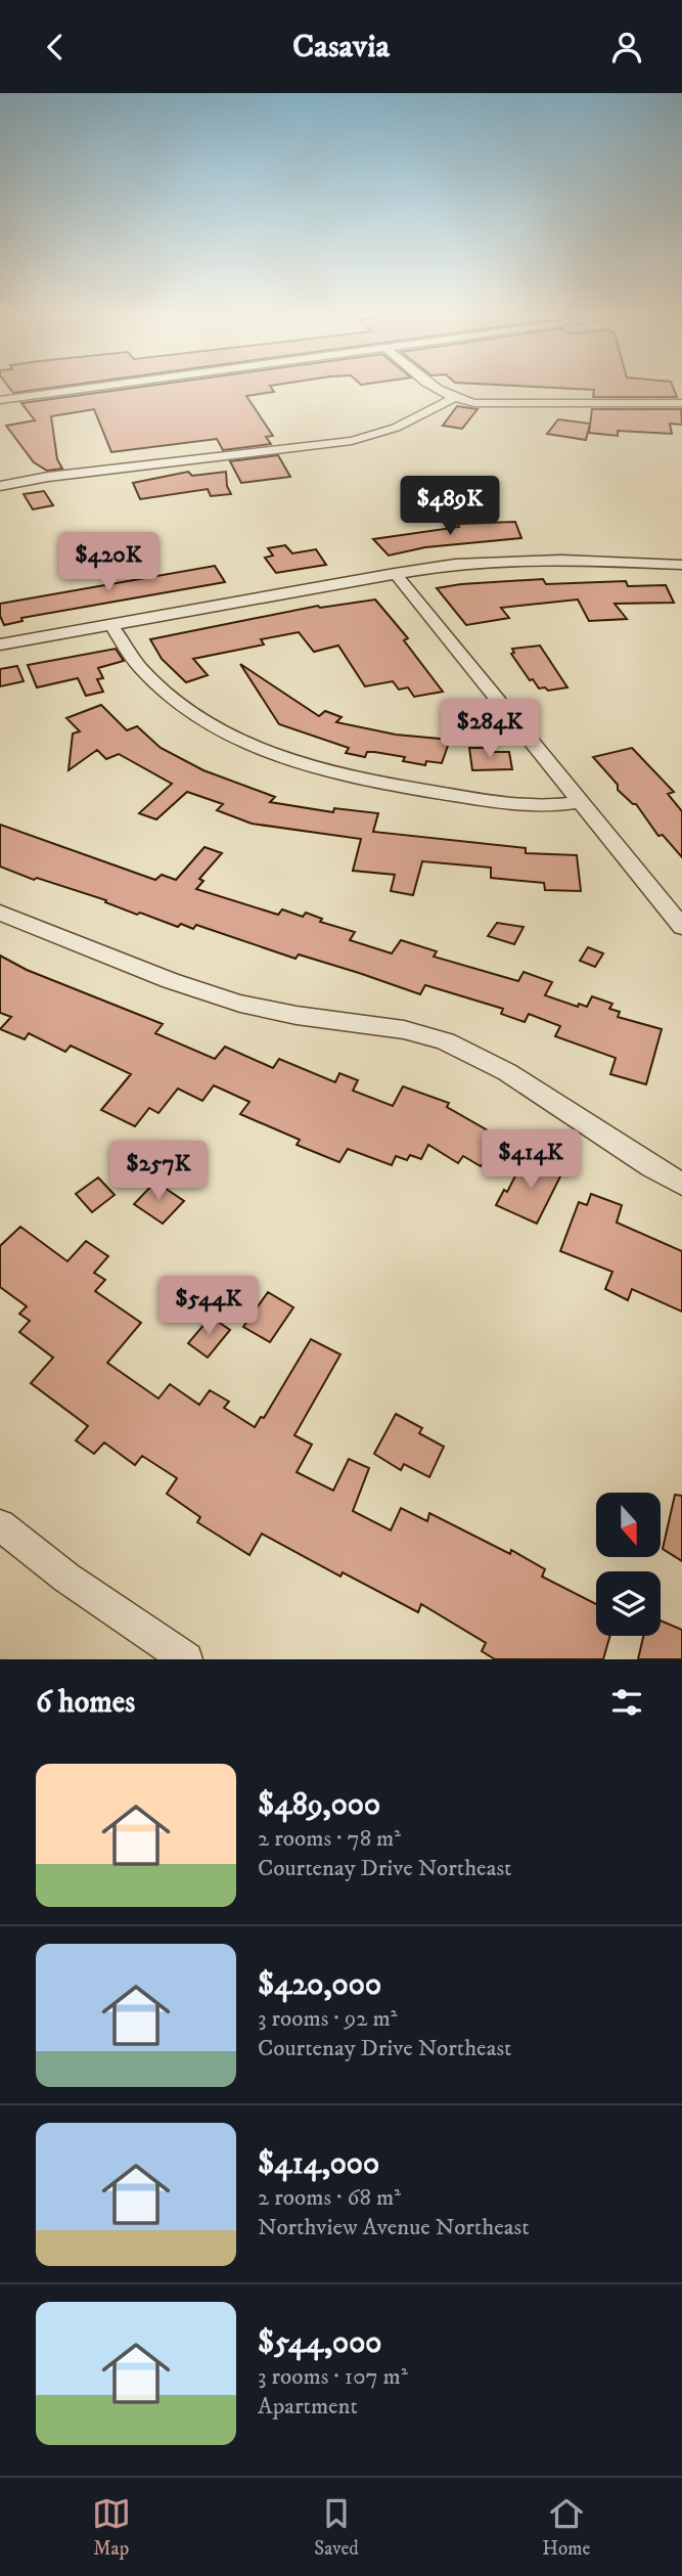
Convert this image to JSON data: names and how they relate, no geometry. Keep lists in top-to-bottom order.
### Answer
{
  "north": "bottom",
  "page": {
    "header": "Casavia",
    "price": [
      "$489K",
      "$420K",
      "$284K",
      "$414K",
      "$257K",
      "$544K"
    ],
    "heading": "6 homes",
    "list": [
      {
        "name": "$489,000",
        "note": "2 rooms · 78 m² · Courtenay Drive Northeast"
      },
      {
        "name": "$420,000",
        "note": "3 rooms · 92 m² · Courtenay Drive Northeast"
      },
      {
        "name": "$414,000",
        "note": "2 rooms · 68 m² · Northview Avenue Northeast"
      },
      {
        "name": "$544,000",
        "note": "3 rooms · 107 m² · Apartment"
      }
    ],
    "tabs": ["Map", "Saved", "Home"]
  }
}
